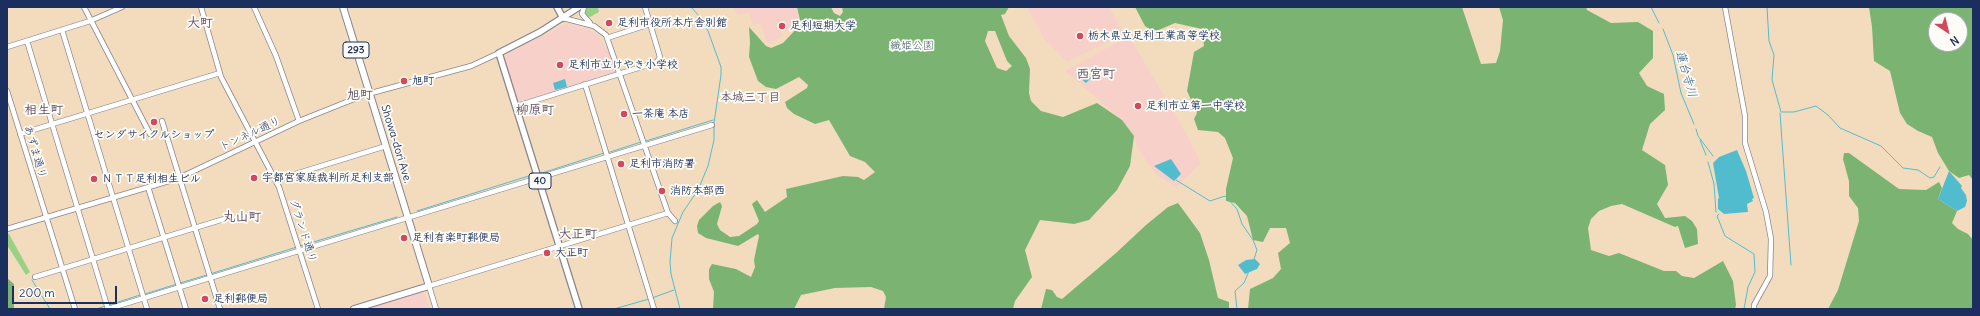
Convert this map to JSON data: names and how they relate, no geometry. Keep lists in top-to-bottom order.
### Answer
{
  "streets": {
    "highway": ["293", "Showa-dori Ave."],
    "main road": ["40"],
    "street": ["トンネル通り", "あずま通り", "グランド通り"]
  },
  "crossings": [
    ["トンネル通り", "Showa-dori Ave."],
    ["トンネル通り", "あずま通り"],
    ["トンネル通り", "40"],
    ["トンネル通り", "グランド通り"]
  ],
  "districts": [
    "大町",
    "西宮町",
    "旭町",
    "本城三丁目",
    "相生町",
    "柳原町",
    "丸山町",
    "大正町"
  ],
  "water": ["蓮台寺川"],
  "parks": ["織姫公園"],
  "places": [
    "足利市役所本庁舎別館",
    "足利短期大学",
    "栃木県立足利工業高等学校",
    "足利市立けやき小学校",
    "旭町",
    "足利市立第一中学校",
    "一茶庵 本店",
    "センダサイクルショップ",
    "足利市消防署",
    "宇都宮家庭裁判所足利支部",
    "ＮＴＴ足利相生ビル",
    "消防本部西",
    "足利有楽町郵便局",
    "大正町",
    "足利郵便局"
  ],
  "scale_bar": "200 m",
  "north": "bottom right"
}
